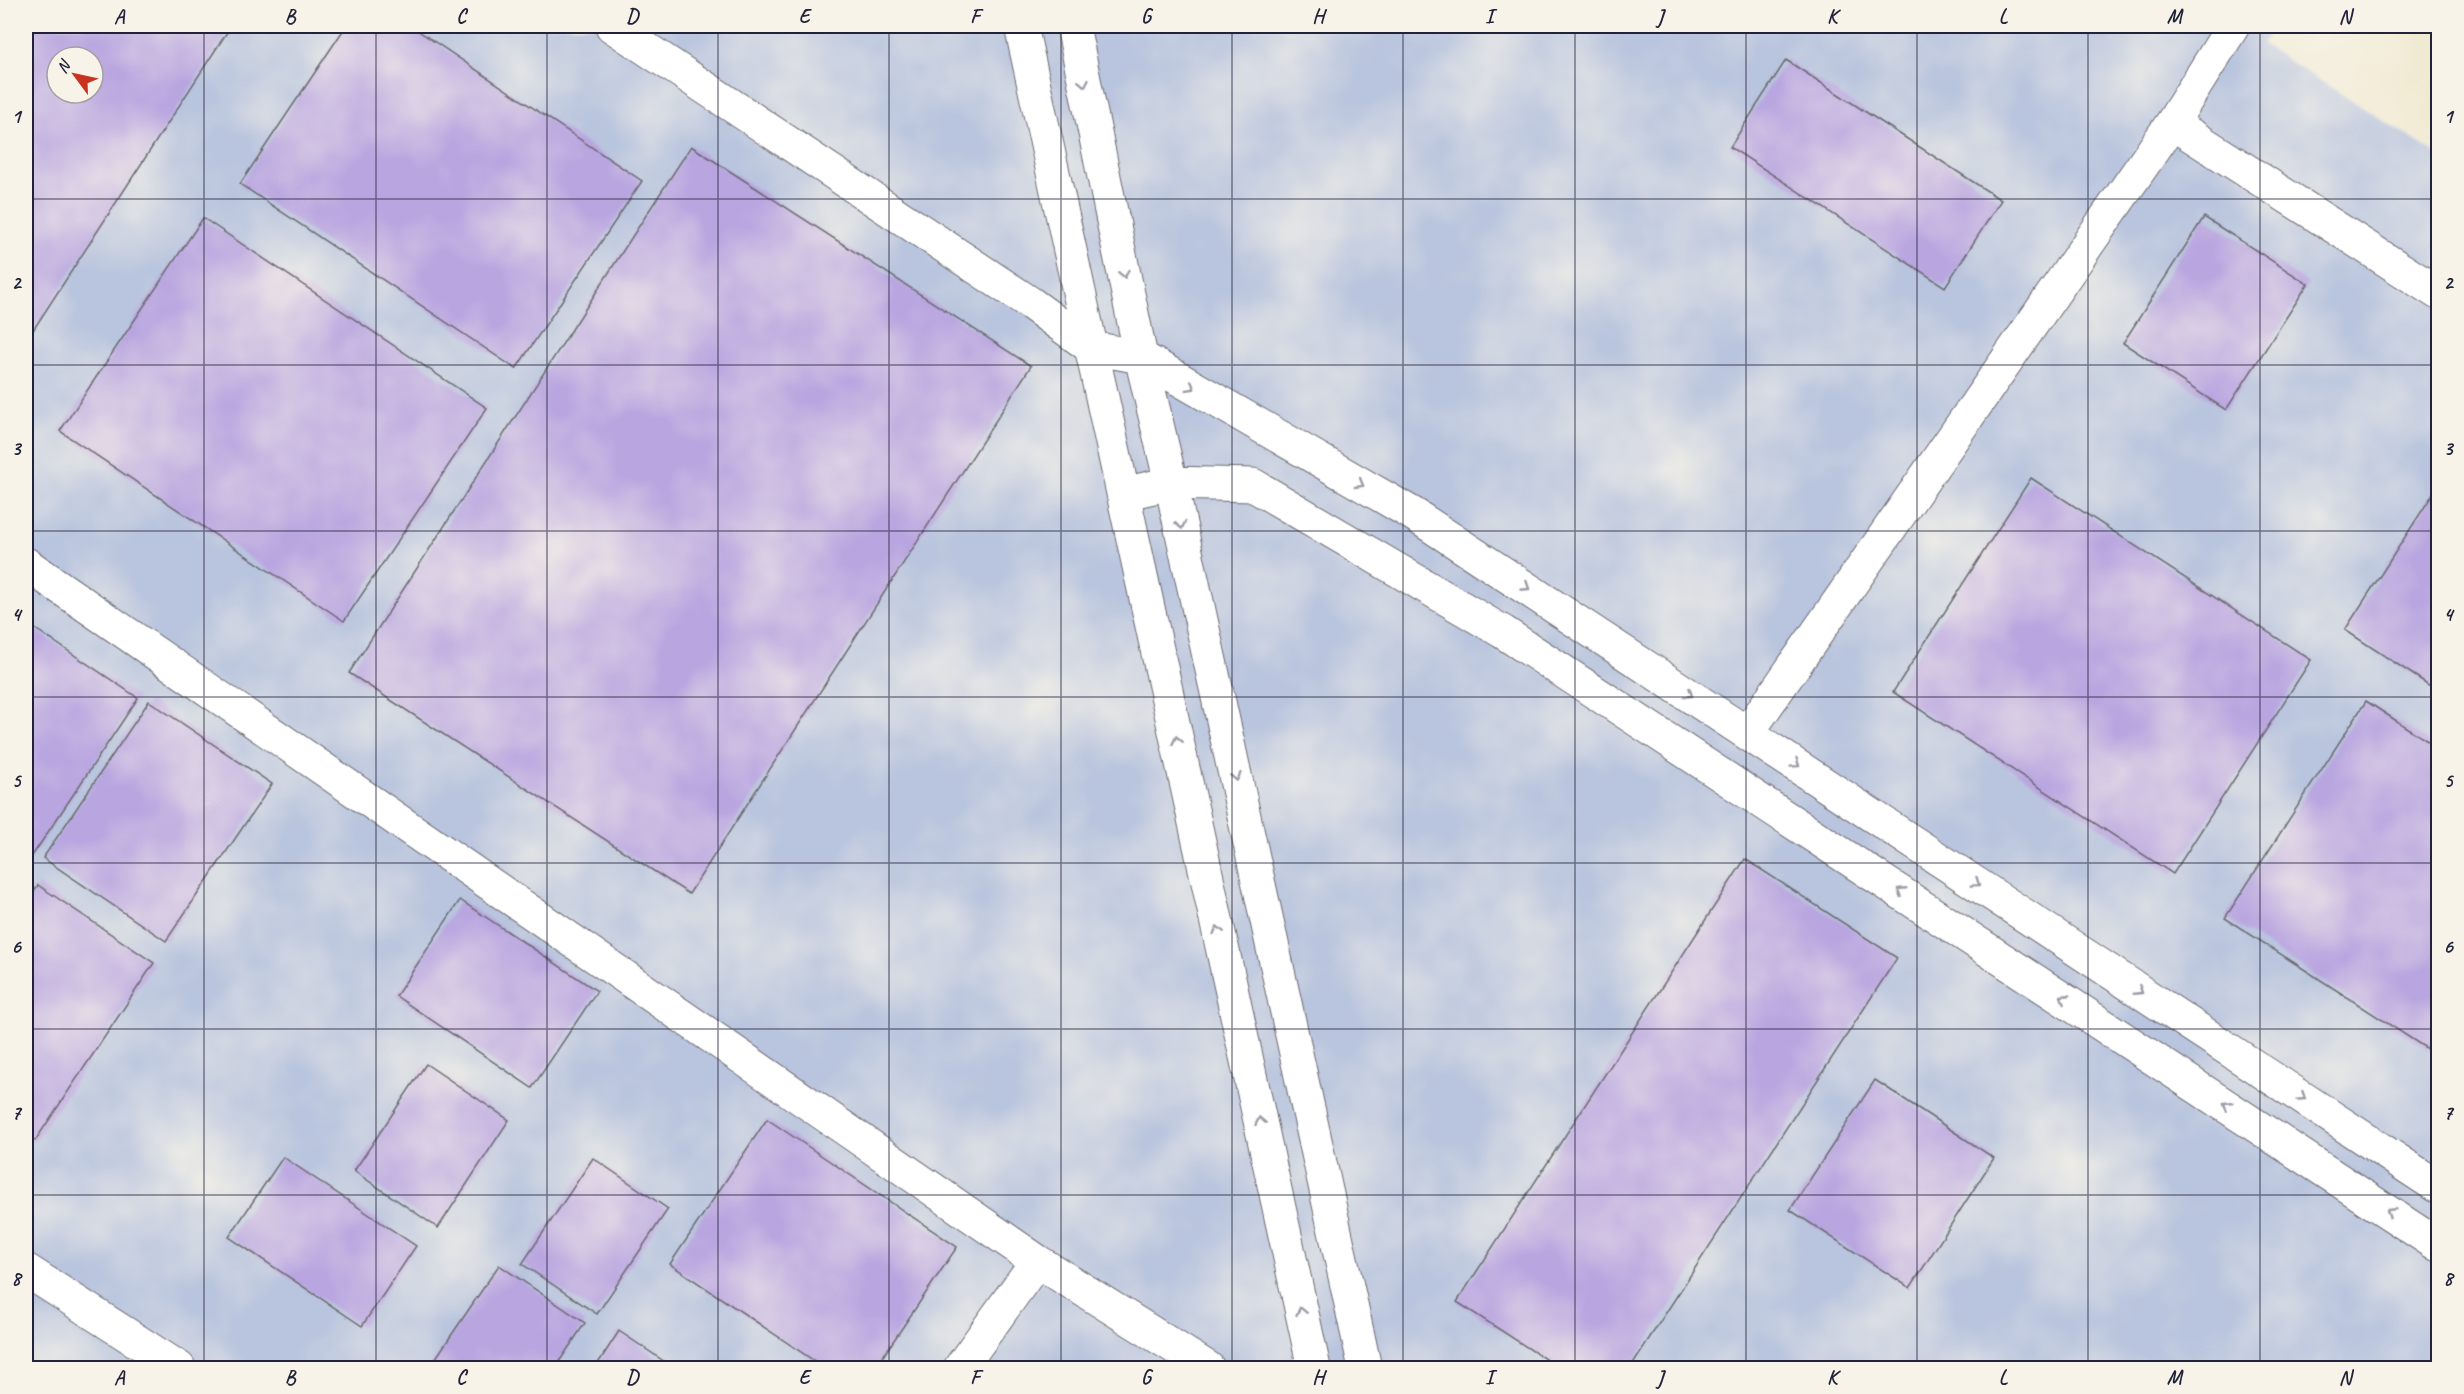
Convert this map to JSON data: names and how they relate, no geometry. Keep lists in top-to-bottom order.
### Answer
{
  "north": "top left",
  "grid": {
    "columns": [
      "A",
      "B",
      "C",
      "D",
      "E",
      "F",
      "G",
      "H",
      "I",
      "J",
      "K",
      "L",
      "M",
      "N"
    ],
    "rows": [
      "1",
      "2",
      "3",
      "4",
      "5",
      "6",
      "7",
      "8"
    ]
  }
}
